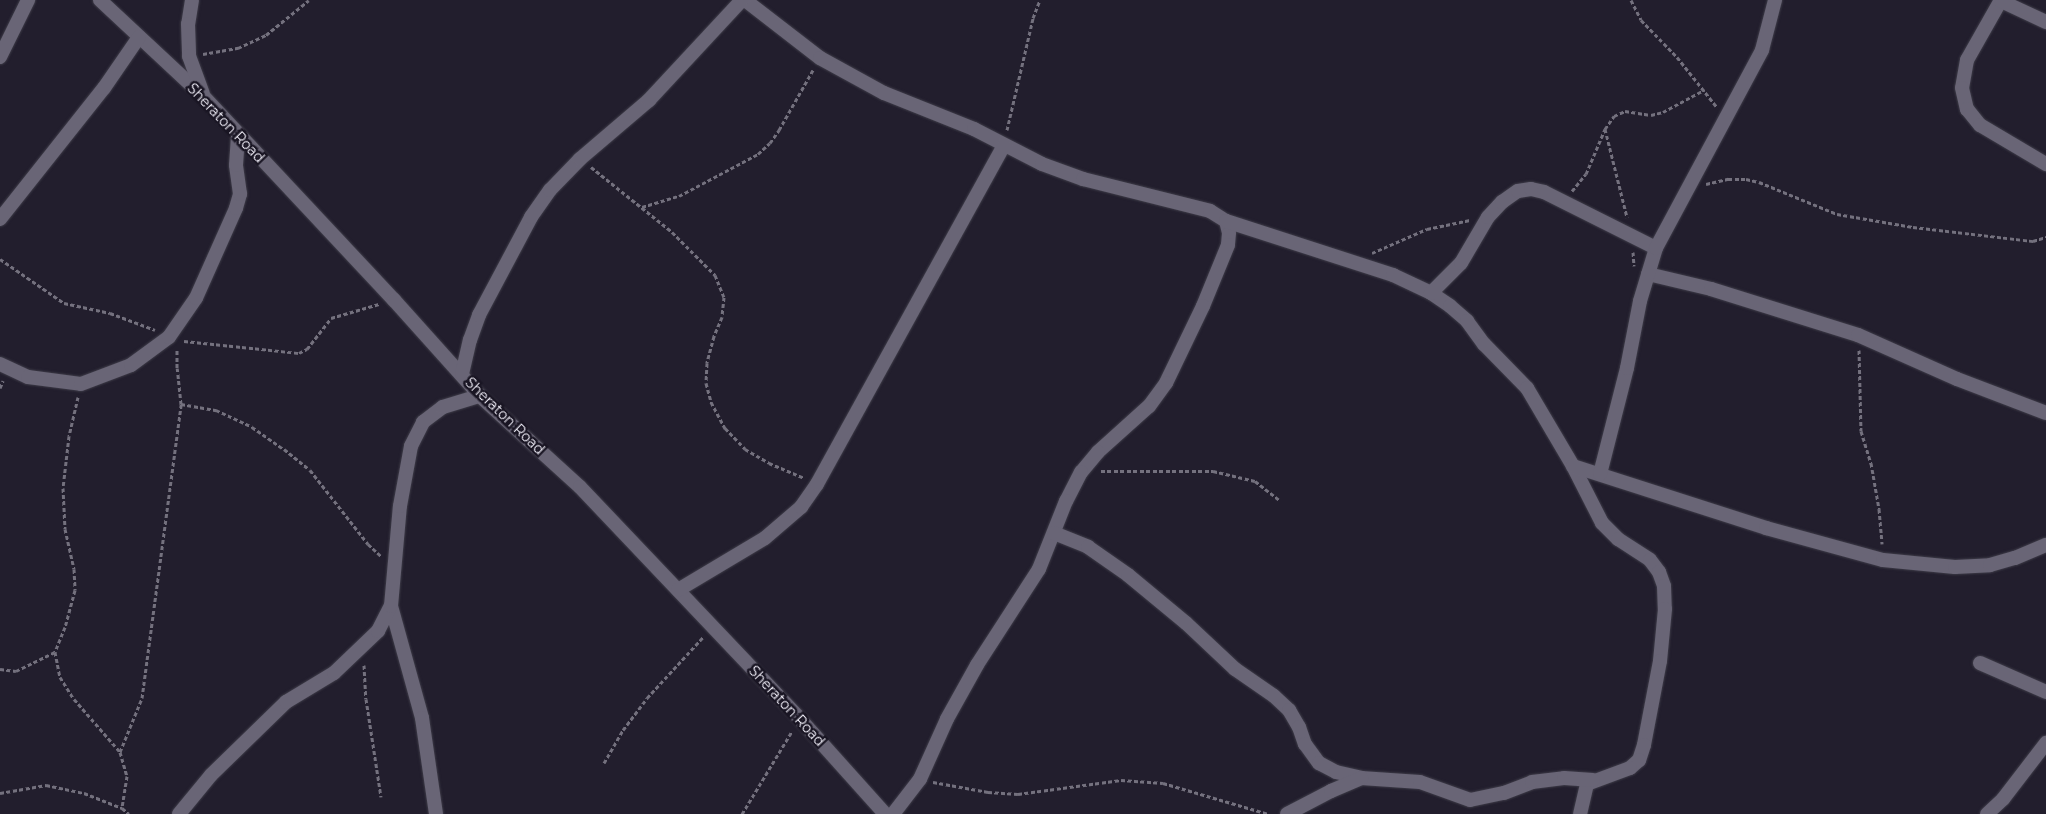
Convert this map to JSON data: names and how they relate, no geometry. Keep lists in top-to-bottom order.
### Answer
{
  "streets": {
    "street": ["Sheraton Road"]
  }
}
